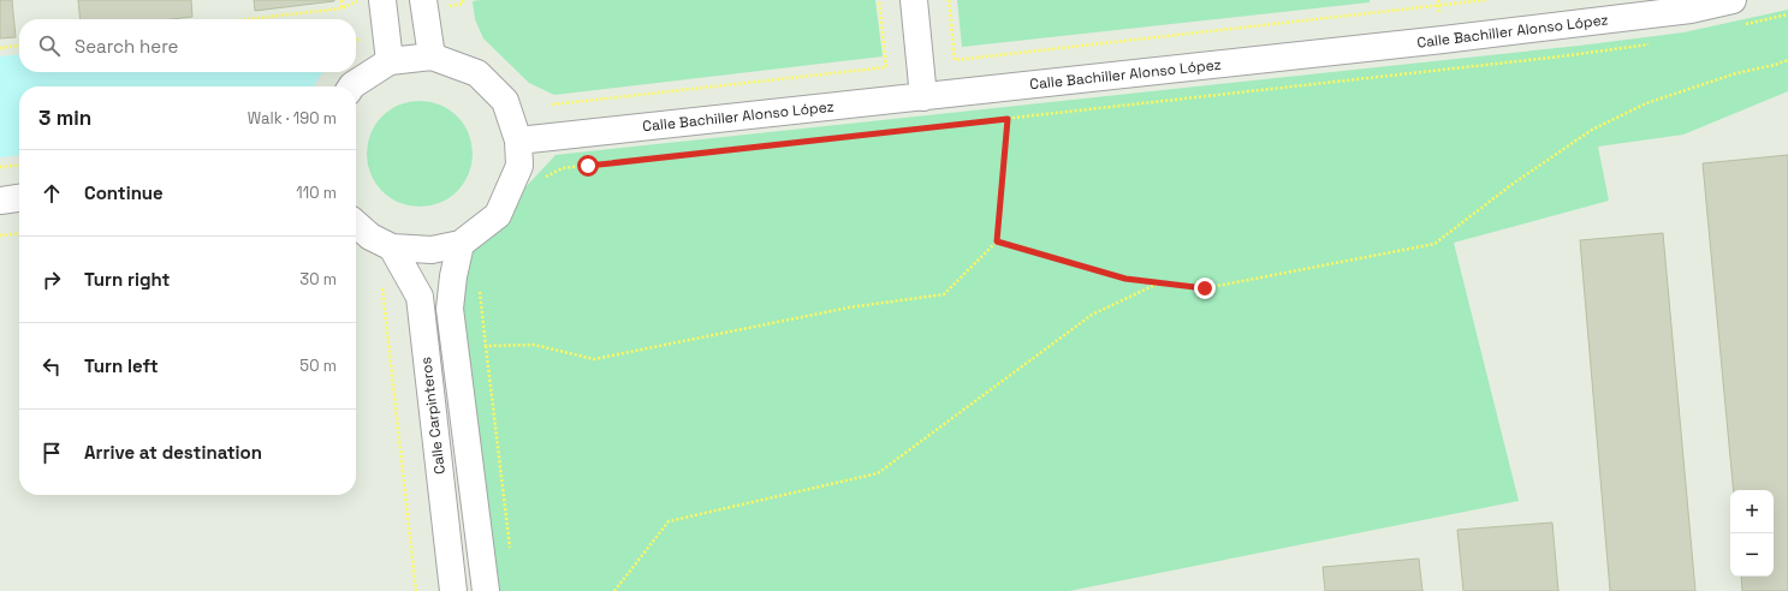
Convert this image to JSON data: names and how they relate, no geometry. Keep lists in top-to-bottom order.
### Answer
{
  "streets": {
    "street": ["Calle Bachiller Alonso López", "Calle Carpinteros"]
  },
  "page": {
    "search": "Search here",
    "heading": ["3 min", "Walk · 190 m"],
    "list": [
      ["Continue", "110 m"],
      ["Turn right", "30 m"],
      ["Turn left", "50 m"],
      "Arrive at destination"
    ],
    "map_buttons": ["+", "−"]
  }
}
